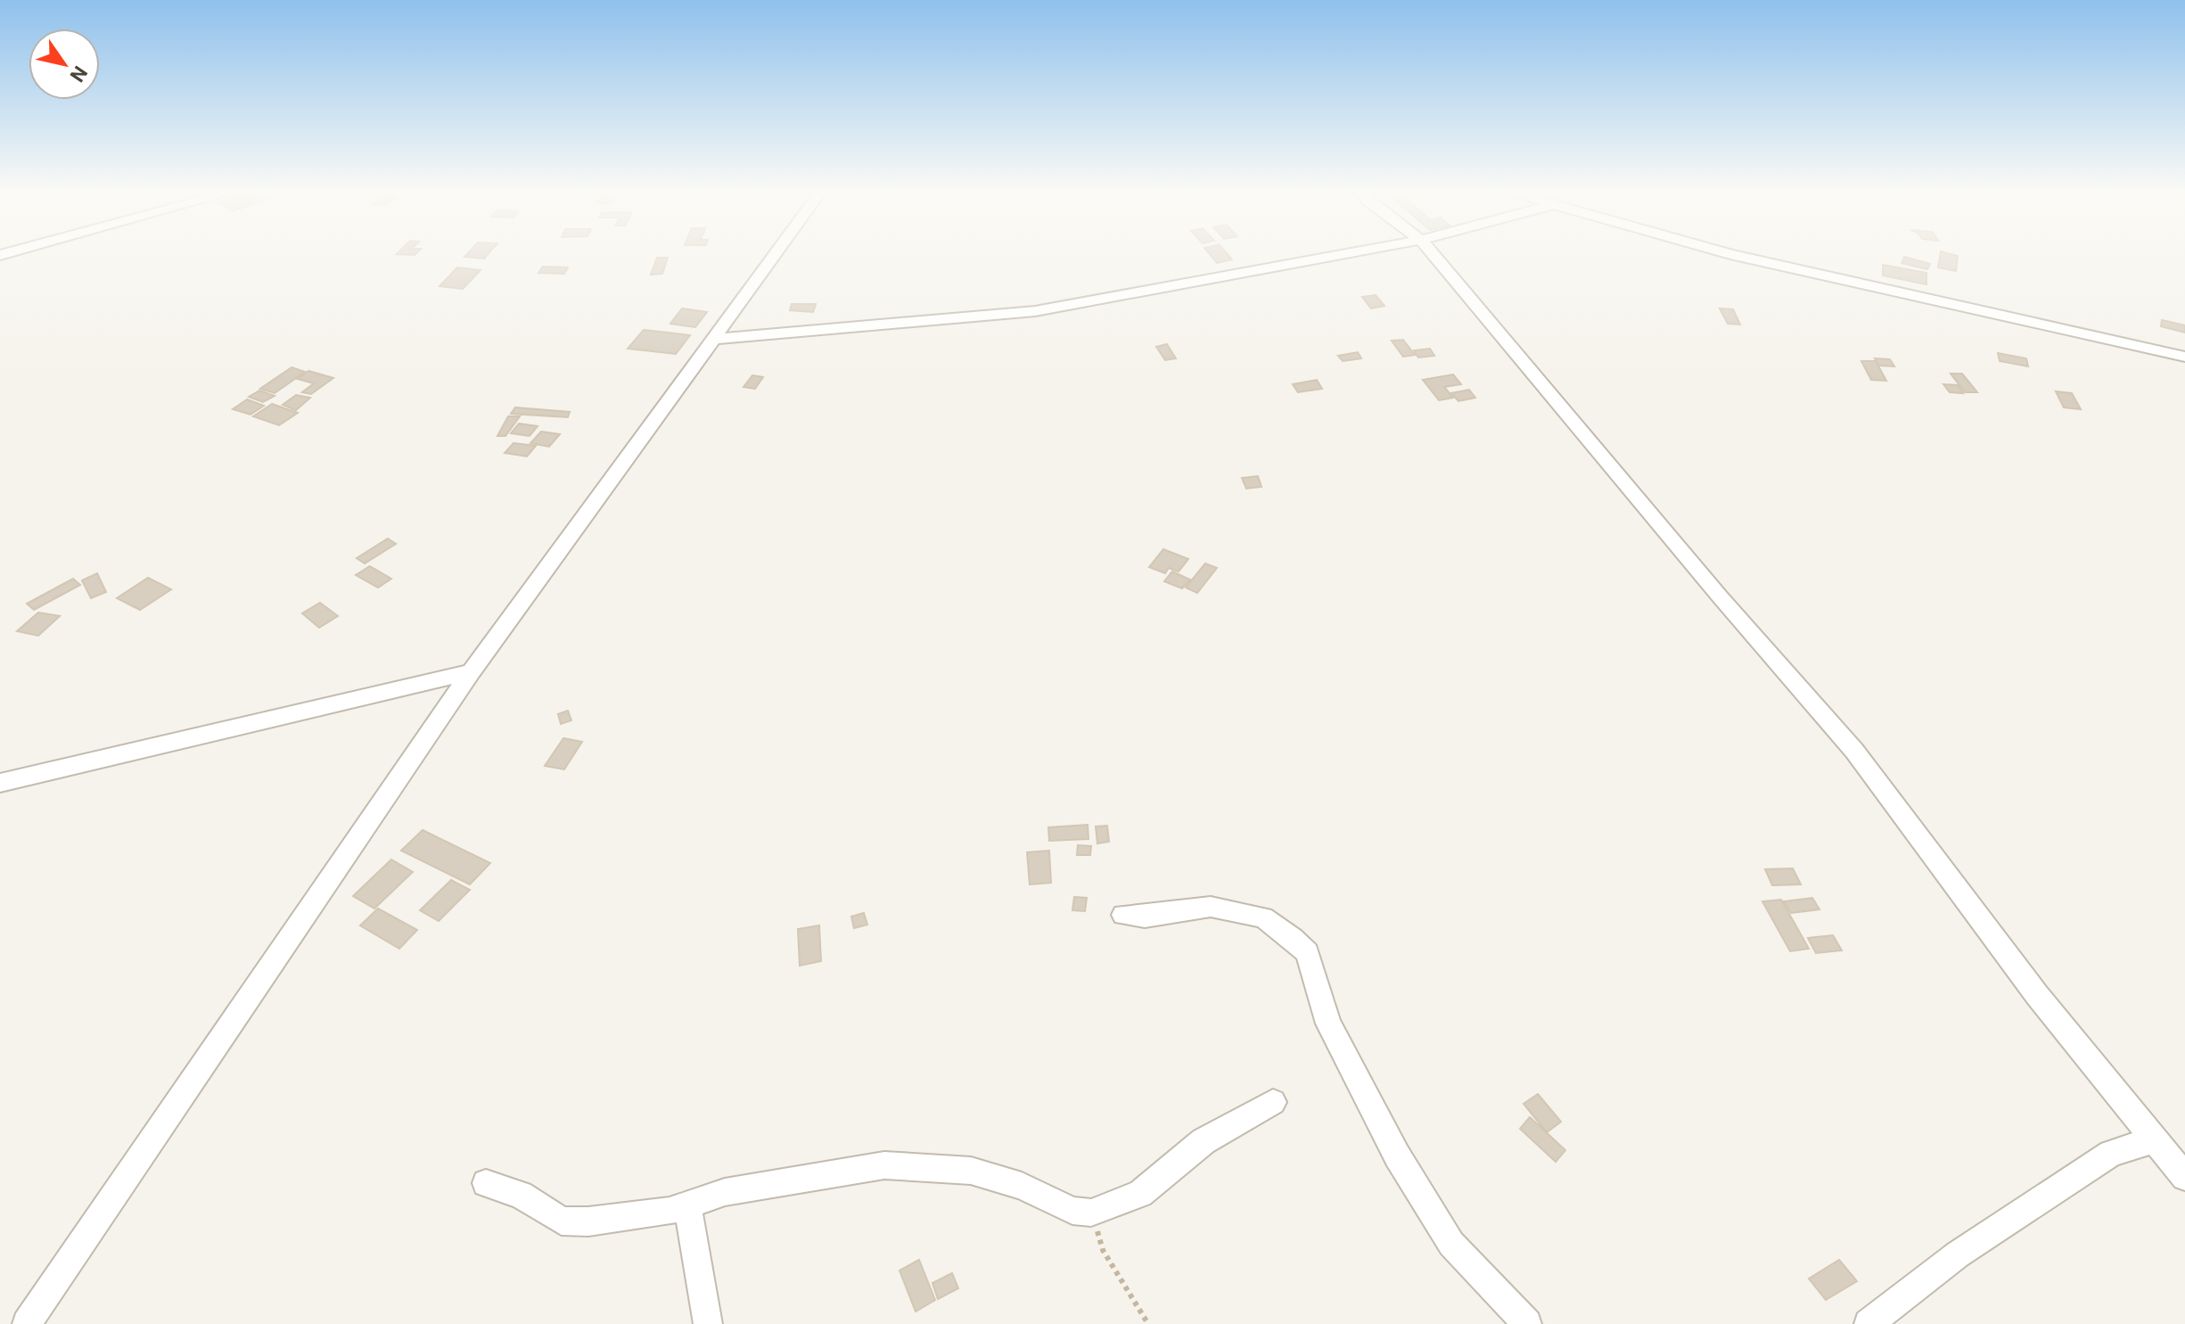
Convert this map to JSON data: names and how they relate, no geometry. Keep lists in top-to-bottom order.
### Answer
{
  "north": "bottom right"
}
